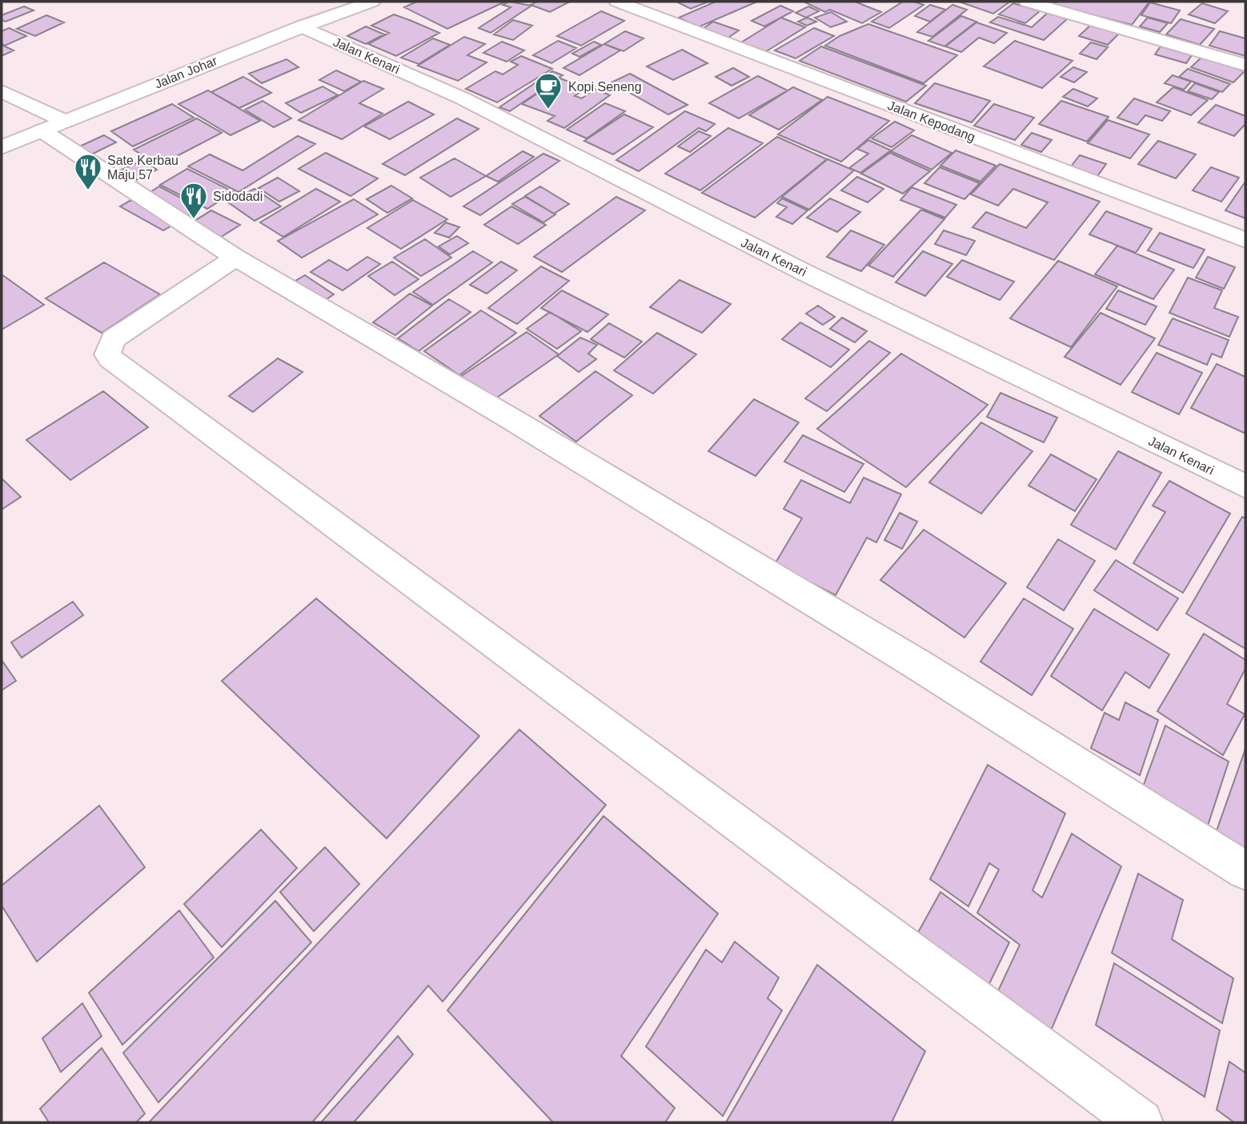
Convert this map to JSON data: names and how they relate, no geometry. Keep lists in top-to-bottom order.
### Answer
{
  "streets": {
    "street": ["Jalan Kenari", "Jalan Johar", "Jalan Kepodang"]
  },
  "crossings": [
    ["Jalan Kenari", "Jalan Johar"]
  ],
  "places": {
    "cafe": ["Kopi Seneng"],
    "restaurant": ["Sate Kerbau Maju 57", "Sidodadi"]
  }
}
